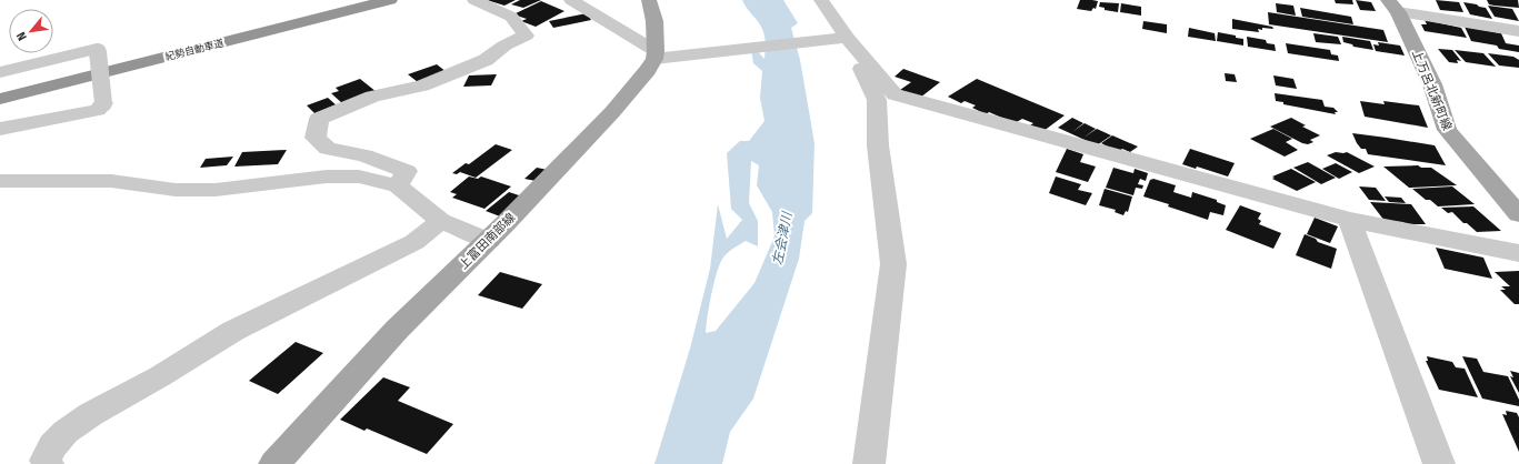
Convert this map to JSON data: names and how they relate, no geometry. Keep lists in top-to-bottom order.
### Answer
{
  "streets": {
    "highway": ["紀勢自動車道"],
    "main road": ["上万呂北新町線", "上富田南部線"]
  },
  "water": ["左会津川"],
  "north": "bottom left"
}
